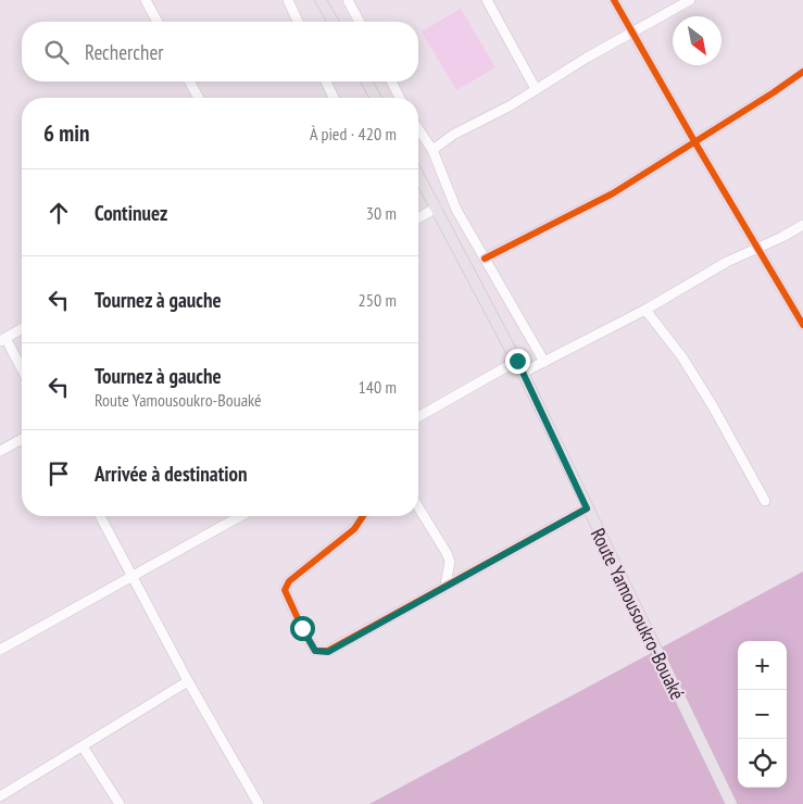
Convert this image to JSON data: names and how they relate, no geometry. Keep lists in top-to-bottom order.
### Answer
{
  "streets": {
    "main road": ["Route Yamousoukro-Bouaké"]
  },
  "north": "bottom right",
  "page": {
    "search": "Rechercher",
    "heading": ["6 min", "À pied · 420 m"],
    "list": [
      ["Continuez", "30 m"],
      ["Tournez à gauche", "250 m"],
      ["Tournez à gauche", "Route Yamousoukro-Bouaké", "140 m"],
      "Arrivée à destination"
    ],
    "map_buttons": ["+", "−"]
  }
}
